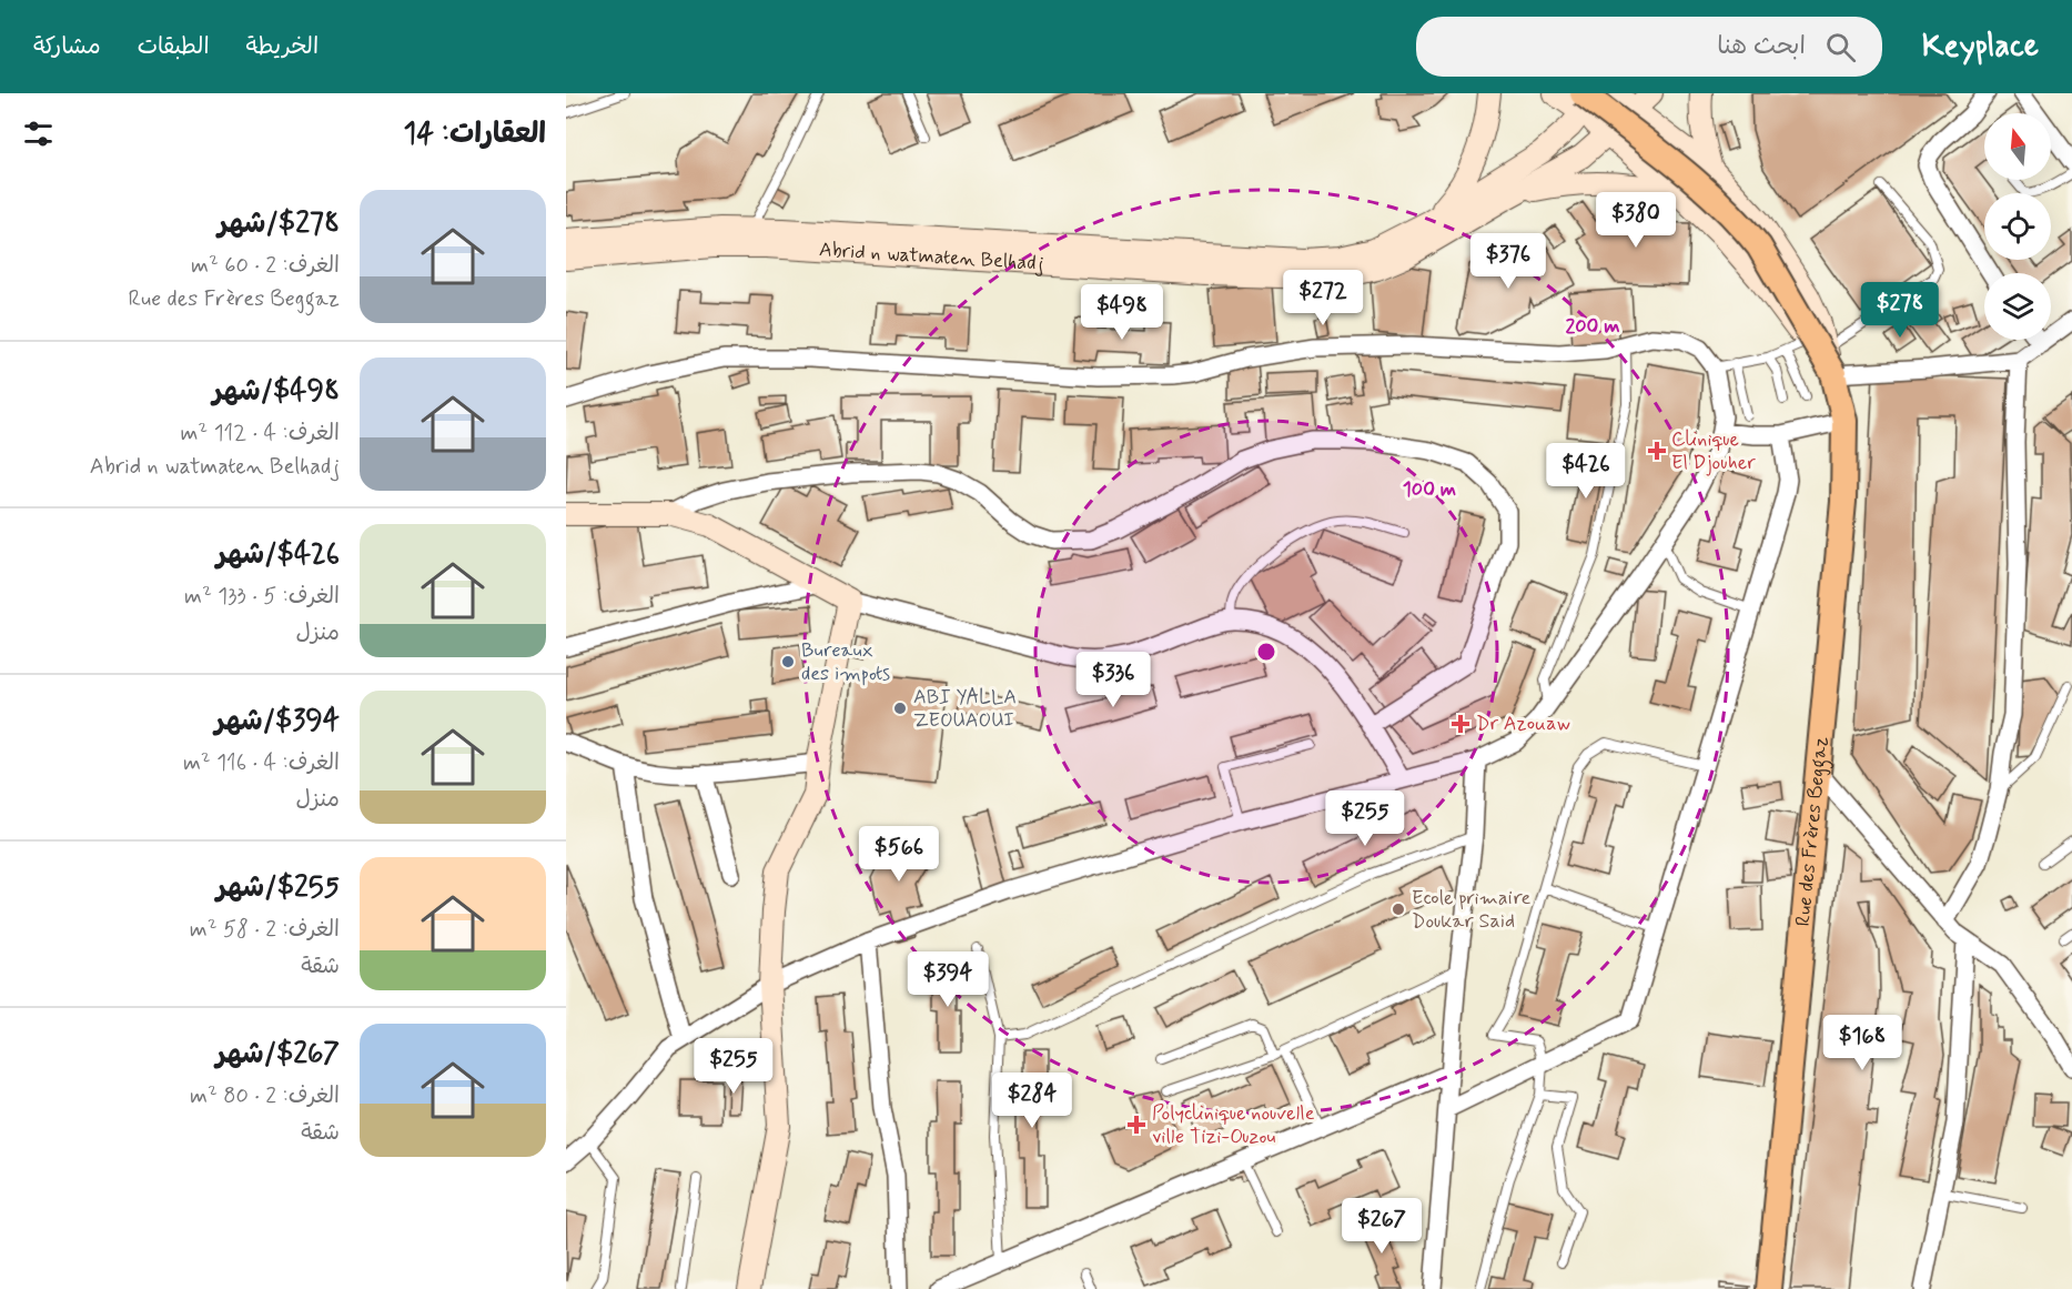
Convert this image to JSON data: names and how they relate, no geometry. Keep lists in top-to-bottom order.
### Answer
{
  "streets": {
    "main road": ["Abrid n watmaten Belhadj", "Rue des Frères Beggaz"]
  },
  "crossings": [
    ["Abrid n watmaten Belhadj", "Rue des Frères Beggaz"]
  ],
  "places": {
    "health": ["Clinique El Djouher", "Dr Azouaw", "Polyclinique nouvelle ville Tizi-Ouzou"],
    "other": ["Bureaux des impots", "ABI YALLA ZEOUAOUI", "Ecole primaire Doukar Said"]
  },
  "north": "top",
  "page": {
    "header": "Keyplace",
    "search": "ابحث هنا",
    "nav": ["الخريطة", "الطبقات", "مشاركة"],
    "heading": "العقارات: 14",
    "list": [
      {
        "name": "$278/شهر",
        "note": "الغرف: 2 · 60 m² · Rue des Frères Beggaz"
      },
      {
        "name": "$498/شهر",
        "note": "الغرف: 4 · 112 m² · Abrid n watmaten Belhadj"
      },
      {
        "name": "$426/شهر",
        "note": "الغرف: 5 · 133 m² · منزل"
      },
      {
        "name": "$394/شهر",
        "note": "الغرف: 4 · 116 m² · منزل"
      },
      {
        "name": "$255/شهر",
        "note": "الغرف: 2 · 58 m² · شقة"
      },
      {
        "name": "$267/شهر",
        "note": "الغرف: 2 · 80 m² · شقة"
      }
    ],
    "price": [
      "$380",
      "$376",
      "$272",
      "$278",
      "$498",
      "$426",
      "$336",
      "$255",
      "$566",
      "$394",
      "$168",
      "$255",
      "$284",
      "$267"
    ]
  },
  "rings": ["200 m", "100 m"]
}
